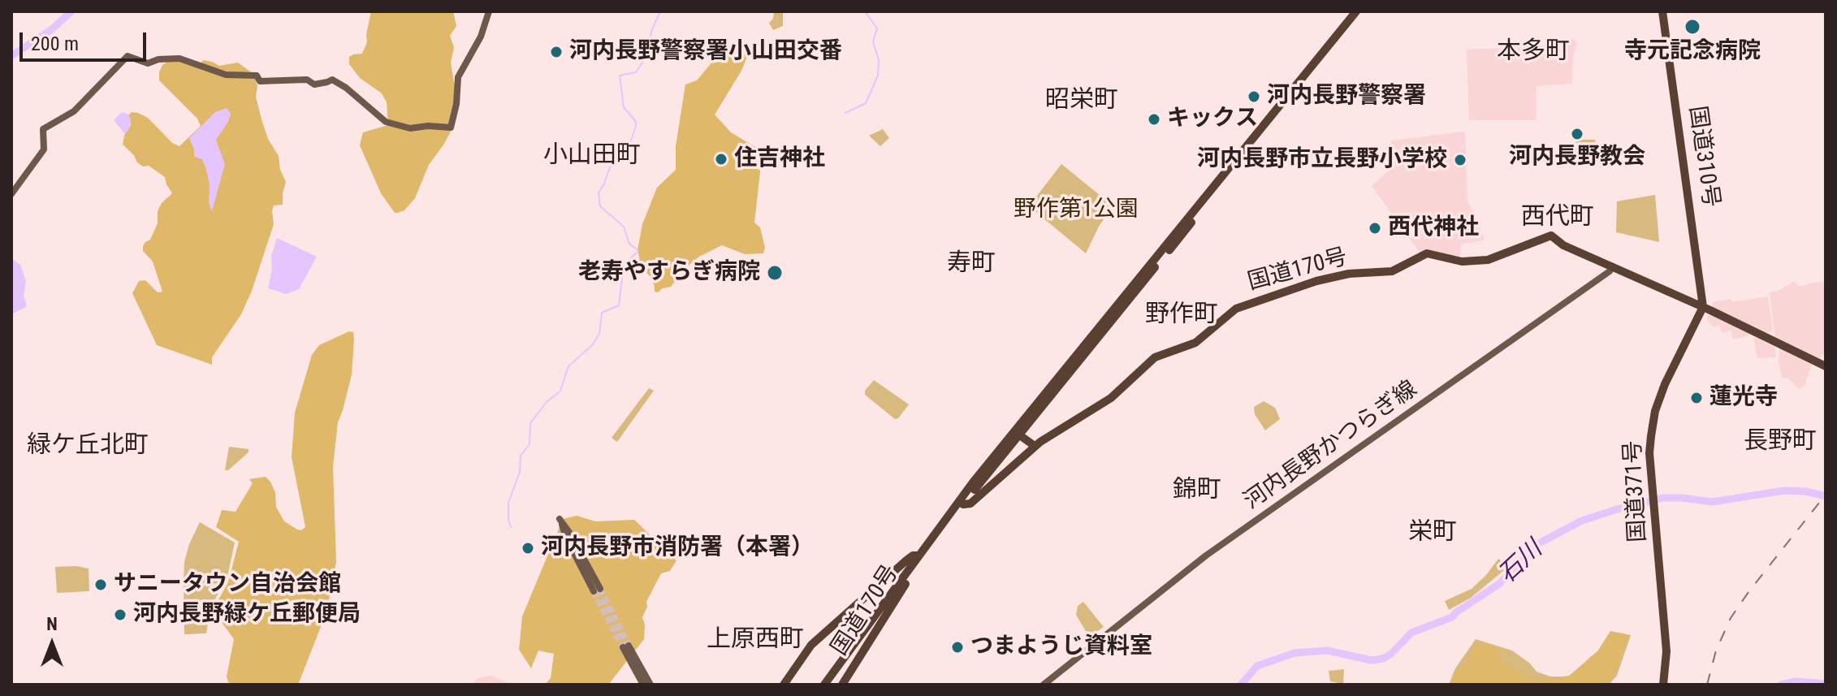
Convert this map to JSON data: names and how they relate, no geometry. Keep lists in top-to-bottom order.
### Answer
{
  "streets": {
    "highway": ["国道310号", "国道170号", "国道371号"],
    "main road": ["河内長野かつらぎ線"]
  },
  "crossings": [
    ["国道310号", "国道170号"],
    ["国道310号", "国道371号"],
    ["国道170号", "河内長野かつらぎ線"],
    ["国道170号", "国道371号"]
  ],
  "districts": [
    "本多町",
    "昭栄町",
    "小山田町",
    "西代町",
    "寿町",
    "野作町",
    "長野町",
    "緑ケ丘北町",
    "錦町",
    "栄町",
    "上原西町"
  ],
  "water": ["石川"],
  "parks": ["野作第1公園"],
  "places": [
    "寺元記念病院",
    "河内長野警察署小山田交番",
    "河内長野警察署",
    "キックス",
    "河内長野教会",
    "住吉神社",
    "河内長野市立長野小学校",
    "西代神社",
    "老寿やすらぎ病院",
    "蓮光寺",
    "河内長野市消防署（本署）",
    "サニータウン自治会館",
    "河内長野緑ケ丘郵便局",
    "つまようじ資料室"
  ],
  "scale_bar": "200 m",
  "north": "top"
}
